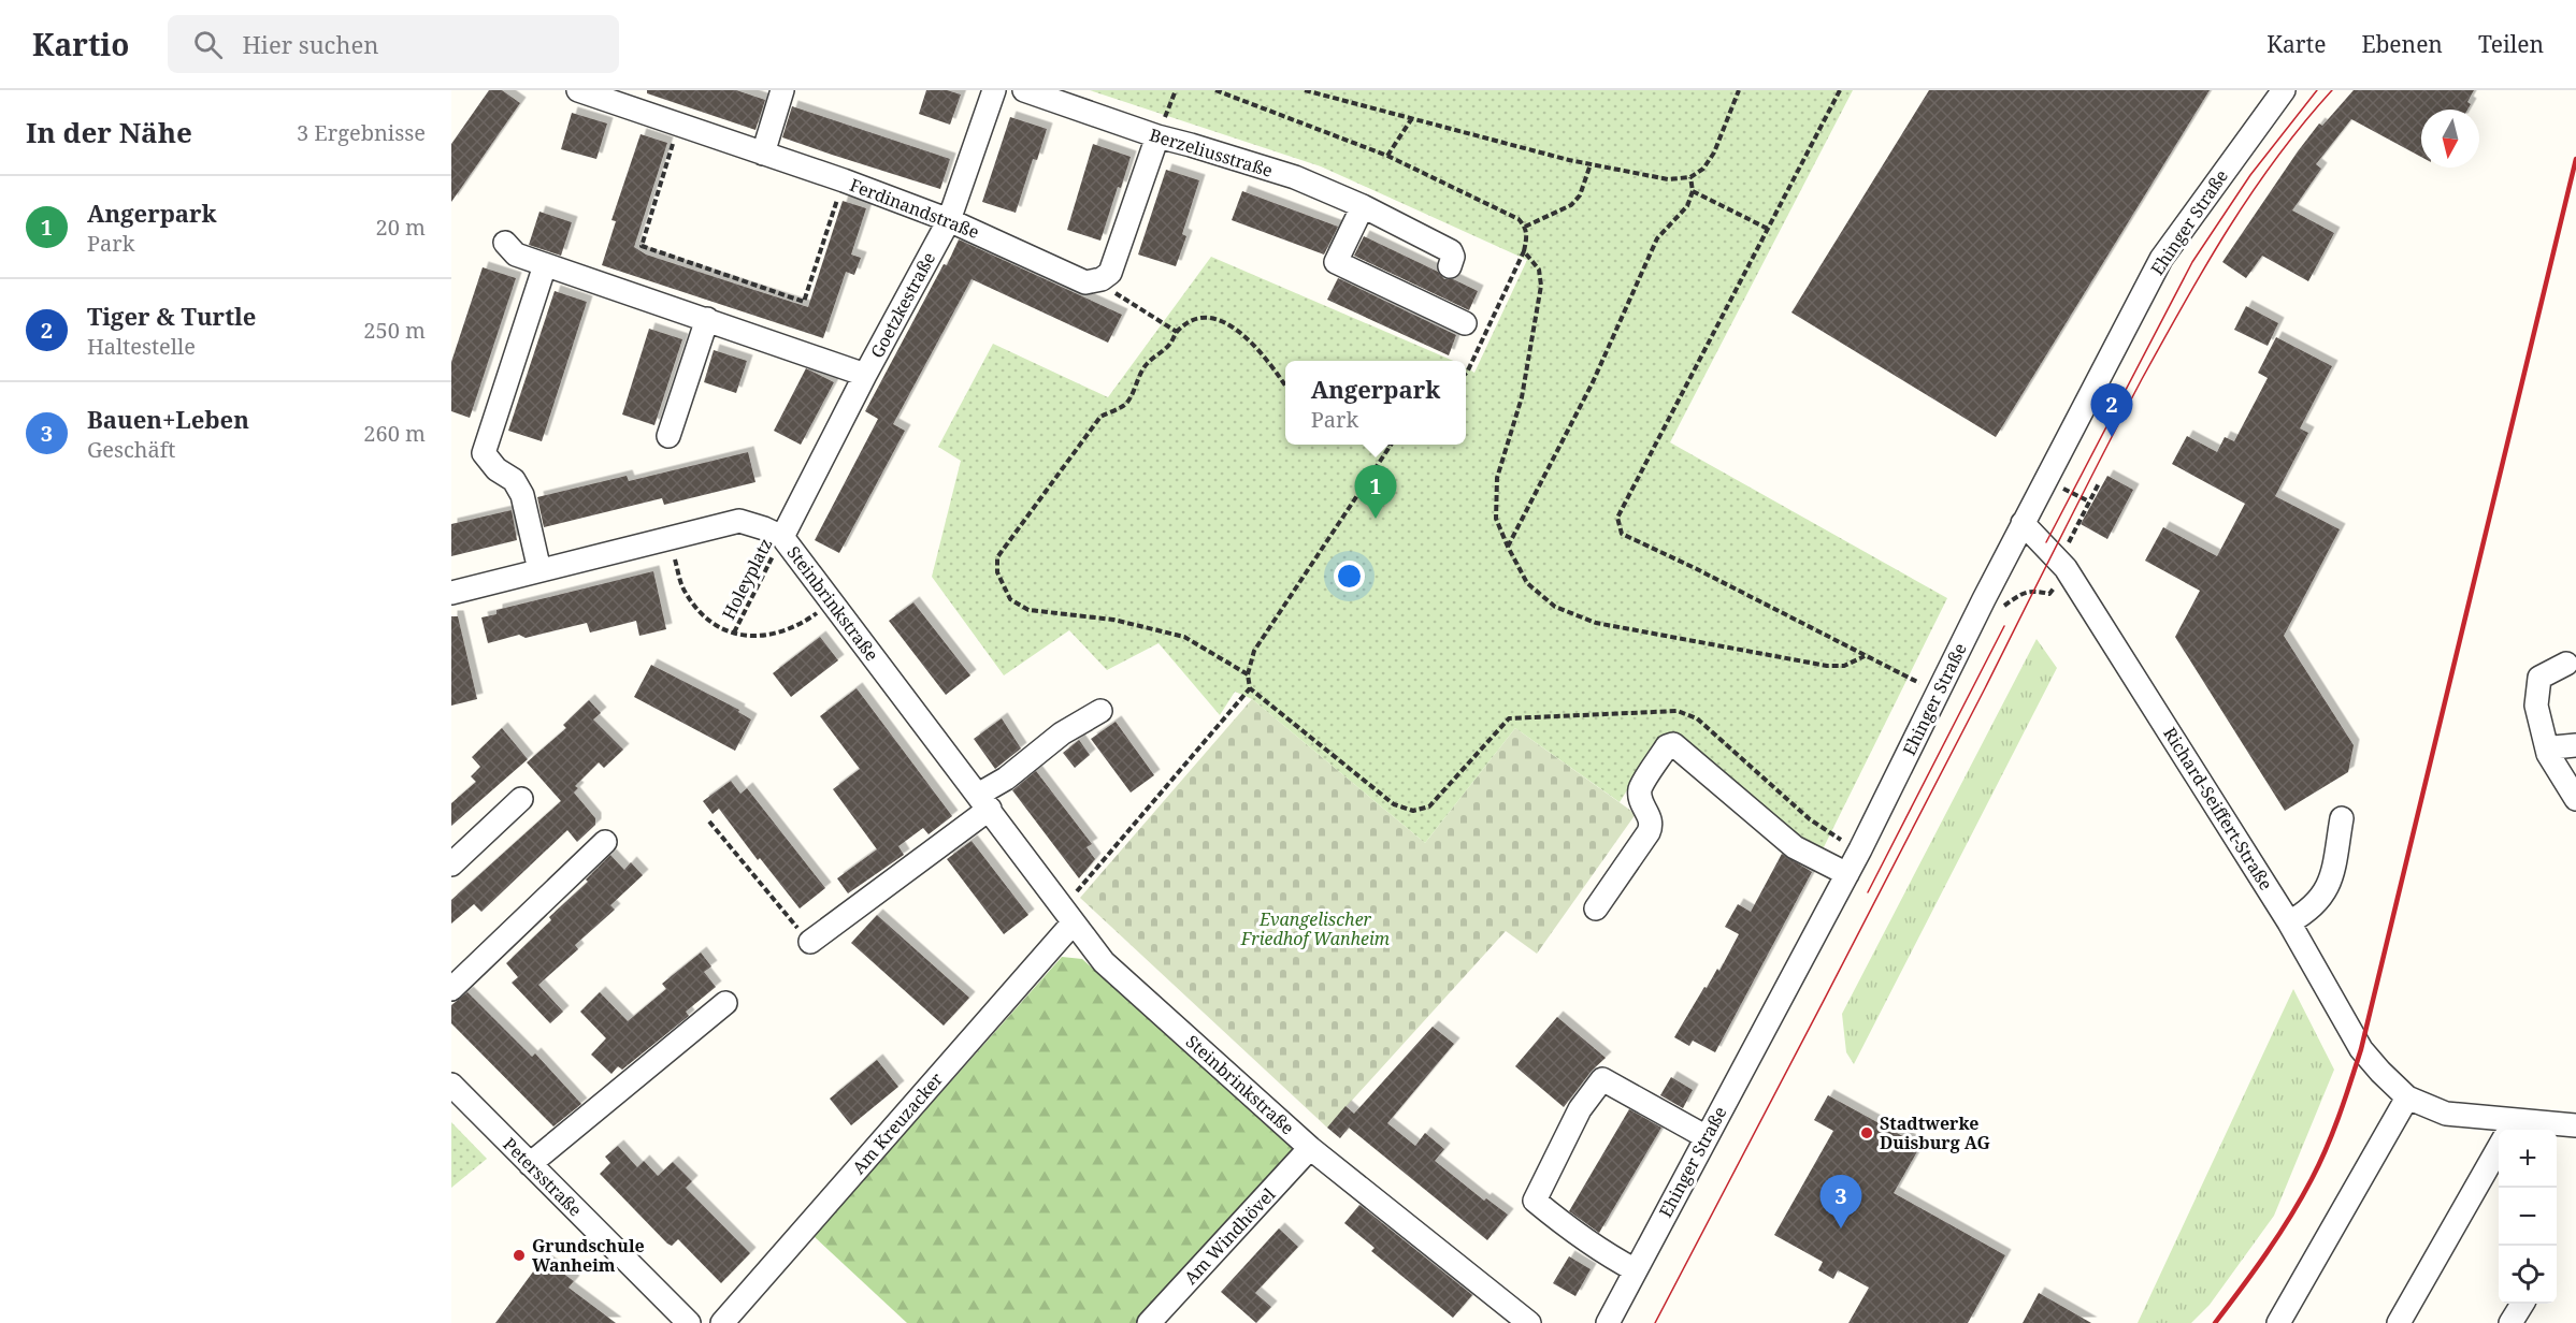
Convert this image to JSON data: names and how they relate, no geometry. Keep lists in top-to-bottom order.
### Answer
{
  "streets": {
    "street": [
      "Berzeliusstraße",
      "Ferdinandstraße",
      "Ehinger Straße",
      "Goetzkestraße",
      "Steinbrinkstraße",
      "Richard-Seiffert-Straße",
      "Am Kreuzacker",
      "Petersstraße",
      "Am Windhövel"
    ],
    "path": ["Holeyplatz"]
  },
  "crossings": [
    ["Ferdinandstraße", "Goetzkestraße"],
    ["Ehinger Straße", "Richard-Seiffert-Straße"],
    ["Goetzkestraße", "Holeyplatz"],
    ["Goetzkestraße", "Steinbrinkstraße"],
    ["Holeyplatz", "Steinbrinkstraße"],
    ["Steinbrinkstraße", "Am Kreuzacker"],
    ["Steinbrinkstraße", "Am Windhövel"]
  ],
  "parks": ["Evangelischer Friedhof Wanheim"],
  "places": ["Stadtwerke Duisburg AG", "Grundschule Wanheim"],
  "north": "bottom",
  "page": {
    "header": "Kartio",
    "search": "Hier suchen",
    "nav": ["Karte", "Ebenen", "Teilen"],
    "heading": ["In der Nähe", "3 Ergebnisse"],
    "list": [
      {
        "mark": "1",
        "name": "Angerpark",
        "note": "Park",
        "value": "20 m"
      },
      {
        "mark": "2",
        "name": "Tiger & Turtle",
        "note": "Haltestelle",
        "value": "250 m"
      },
      {
        "mark": "3",
        "name": "Bauen+Leben",
        "note": "Geschäft",
        "value": "260 m"
      }
    ],
    "popup": ["Angerpark", "Park"],
    "pins": ["2", "1", "3"],
    "map_buttons": ["+", "−"]
  }
}
